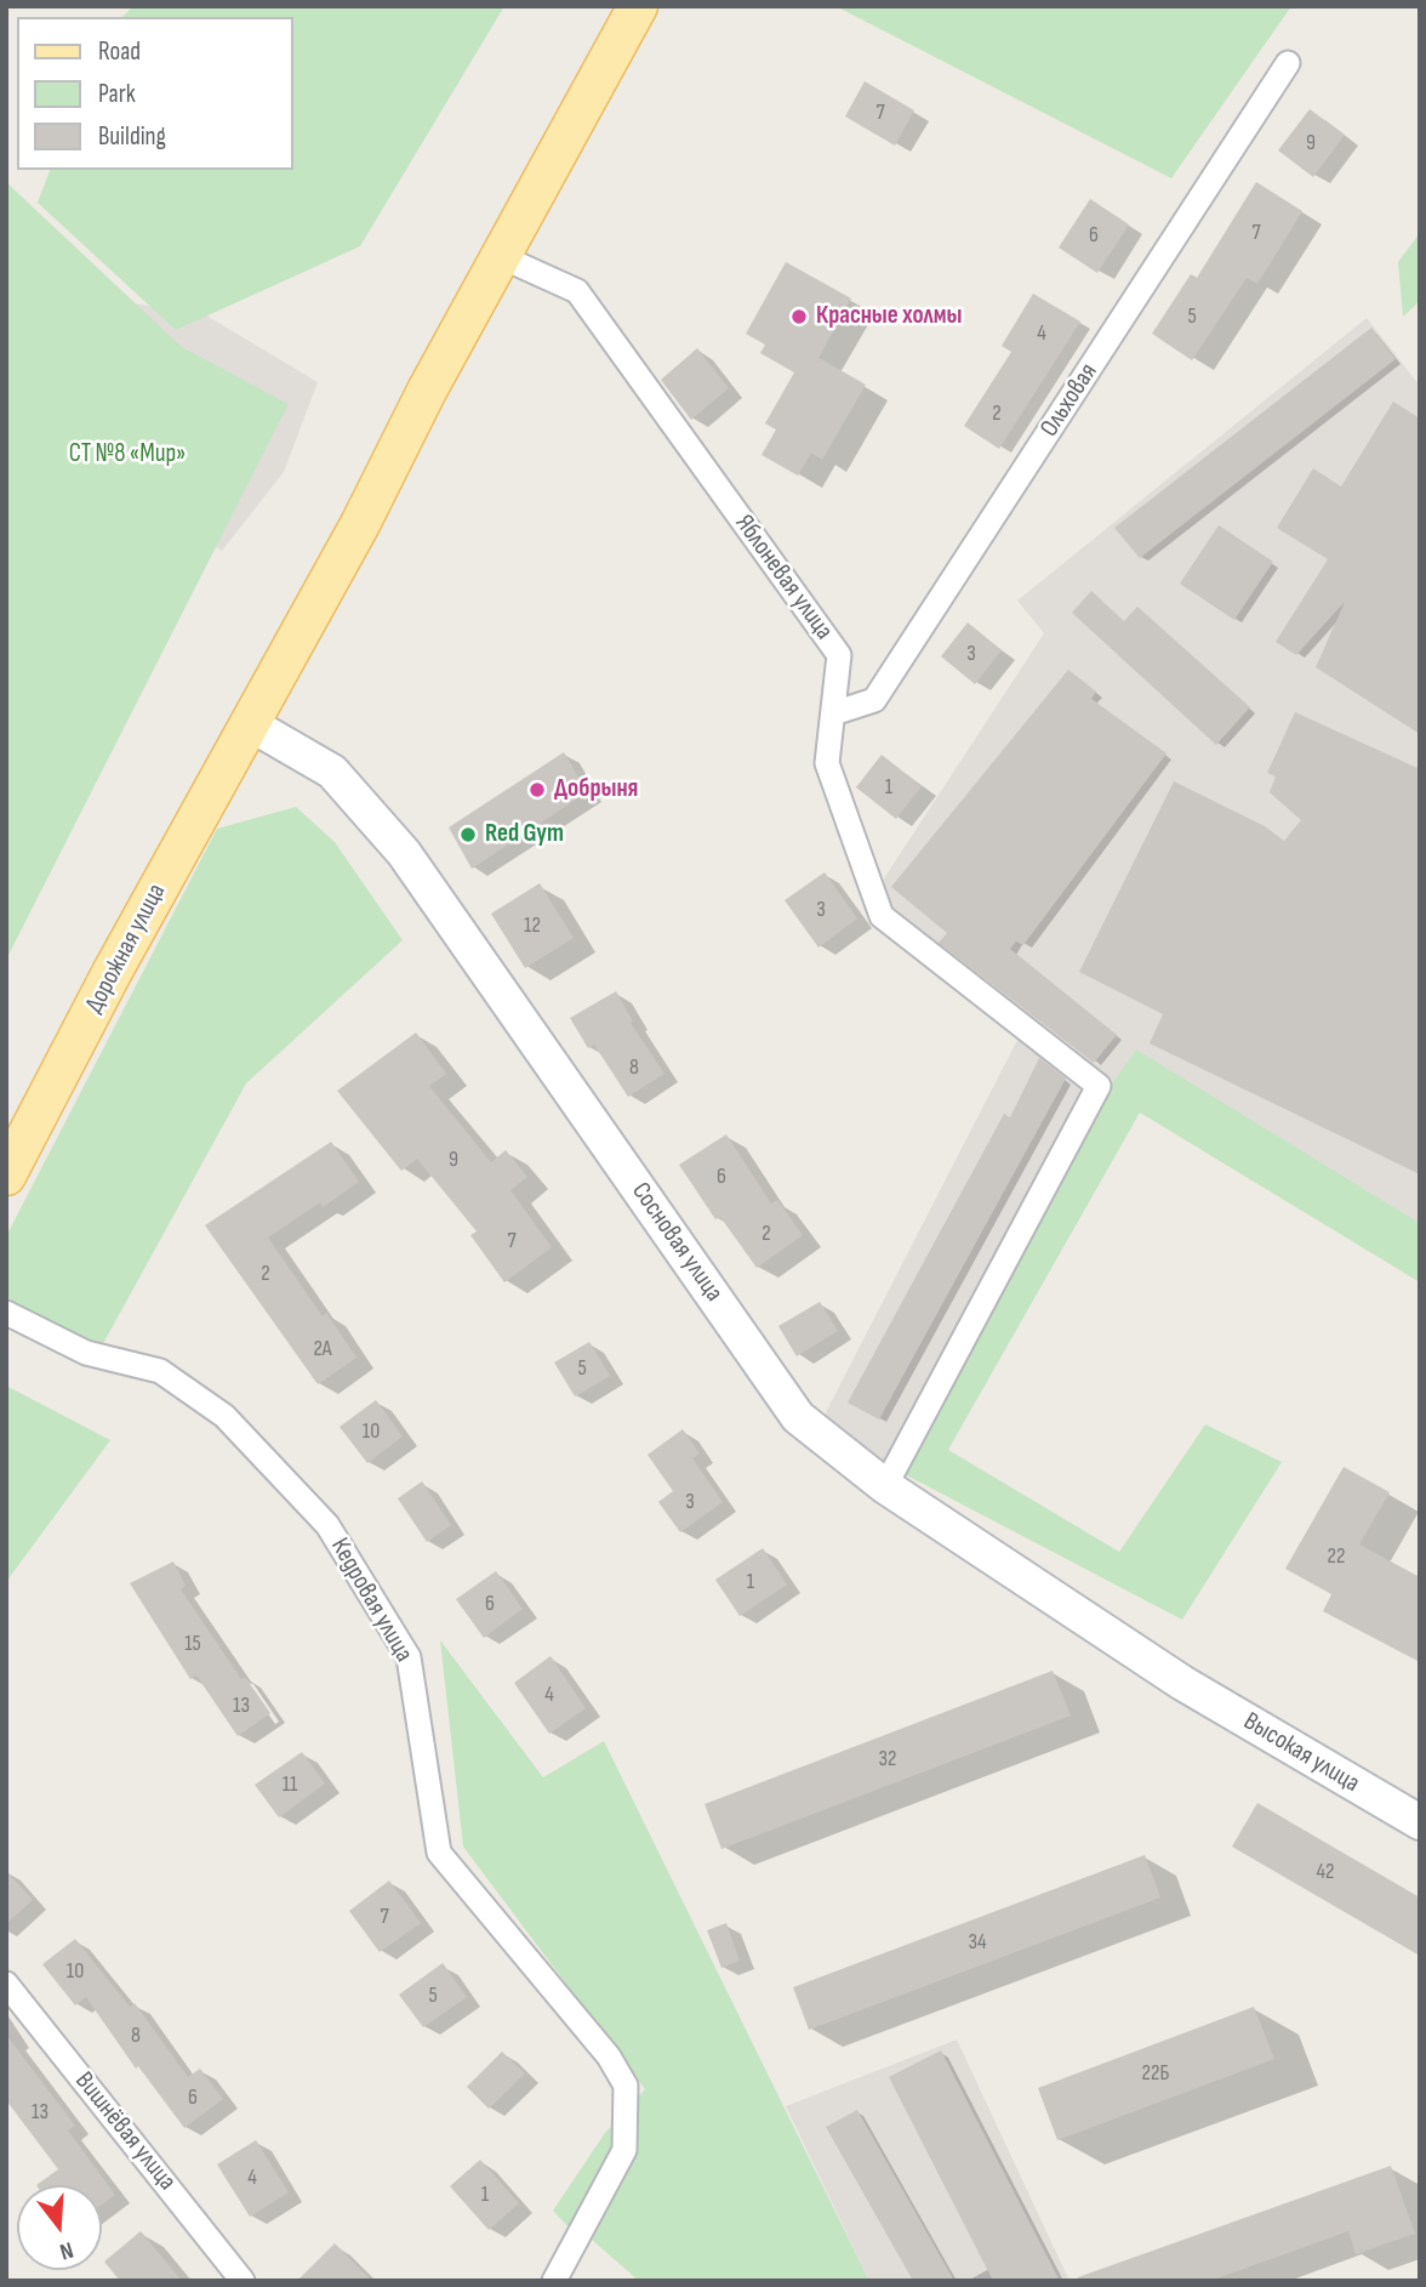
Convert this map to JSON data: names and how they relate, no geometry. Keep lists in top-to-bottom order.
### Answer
{
  "streets": {
    "main road": ["Дорожная улица"],
    "street": [
      "Ольховая",
      "Яблоневая улица",
      "Сосновая улица",
      "Кедровая улица",
      "Высокая улица",
      "Вишнёвая улица"
    ]
  },
  "crossings": [
    ["Ольховая", "Яблоневая улица"],
    ["Яблоневая улица", "Дорожная улица"],
    ["Яблоневая улица", "Сосновая улица"],
    ["Дорожная улица", "Сосновая улица"],
    ["Сосновая улица", "Высокая улица"]
  ],
  "parks": ["СТ №8 «Мир»"],
  "places": ["Красные холмы", "Добрыня", "Red Gym"],
  "house_numbers": [
    "7",
    "9",
    "7",
    "6",
    "5",
    "4",
    "2",
    "3",
    "1",
    "3",
    "12",
    "8",
    "9",
    "6",
    "2",
    "7",
    "2",
    "2А",
    "5",
    "10",
    "3",
    "22",
    "1",
    "6",
    "15",
    "4",
    "13",
    "32",
    "11",
    "42",
    "7",
    "34",
    "10",
    "5",
    "8",
    "22Б",
    "6",
    "13",
    "4",
    "1"
  ],
  "legend": ["Road", "Park", "Building"],
  "north": "bottom"
}
